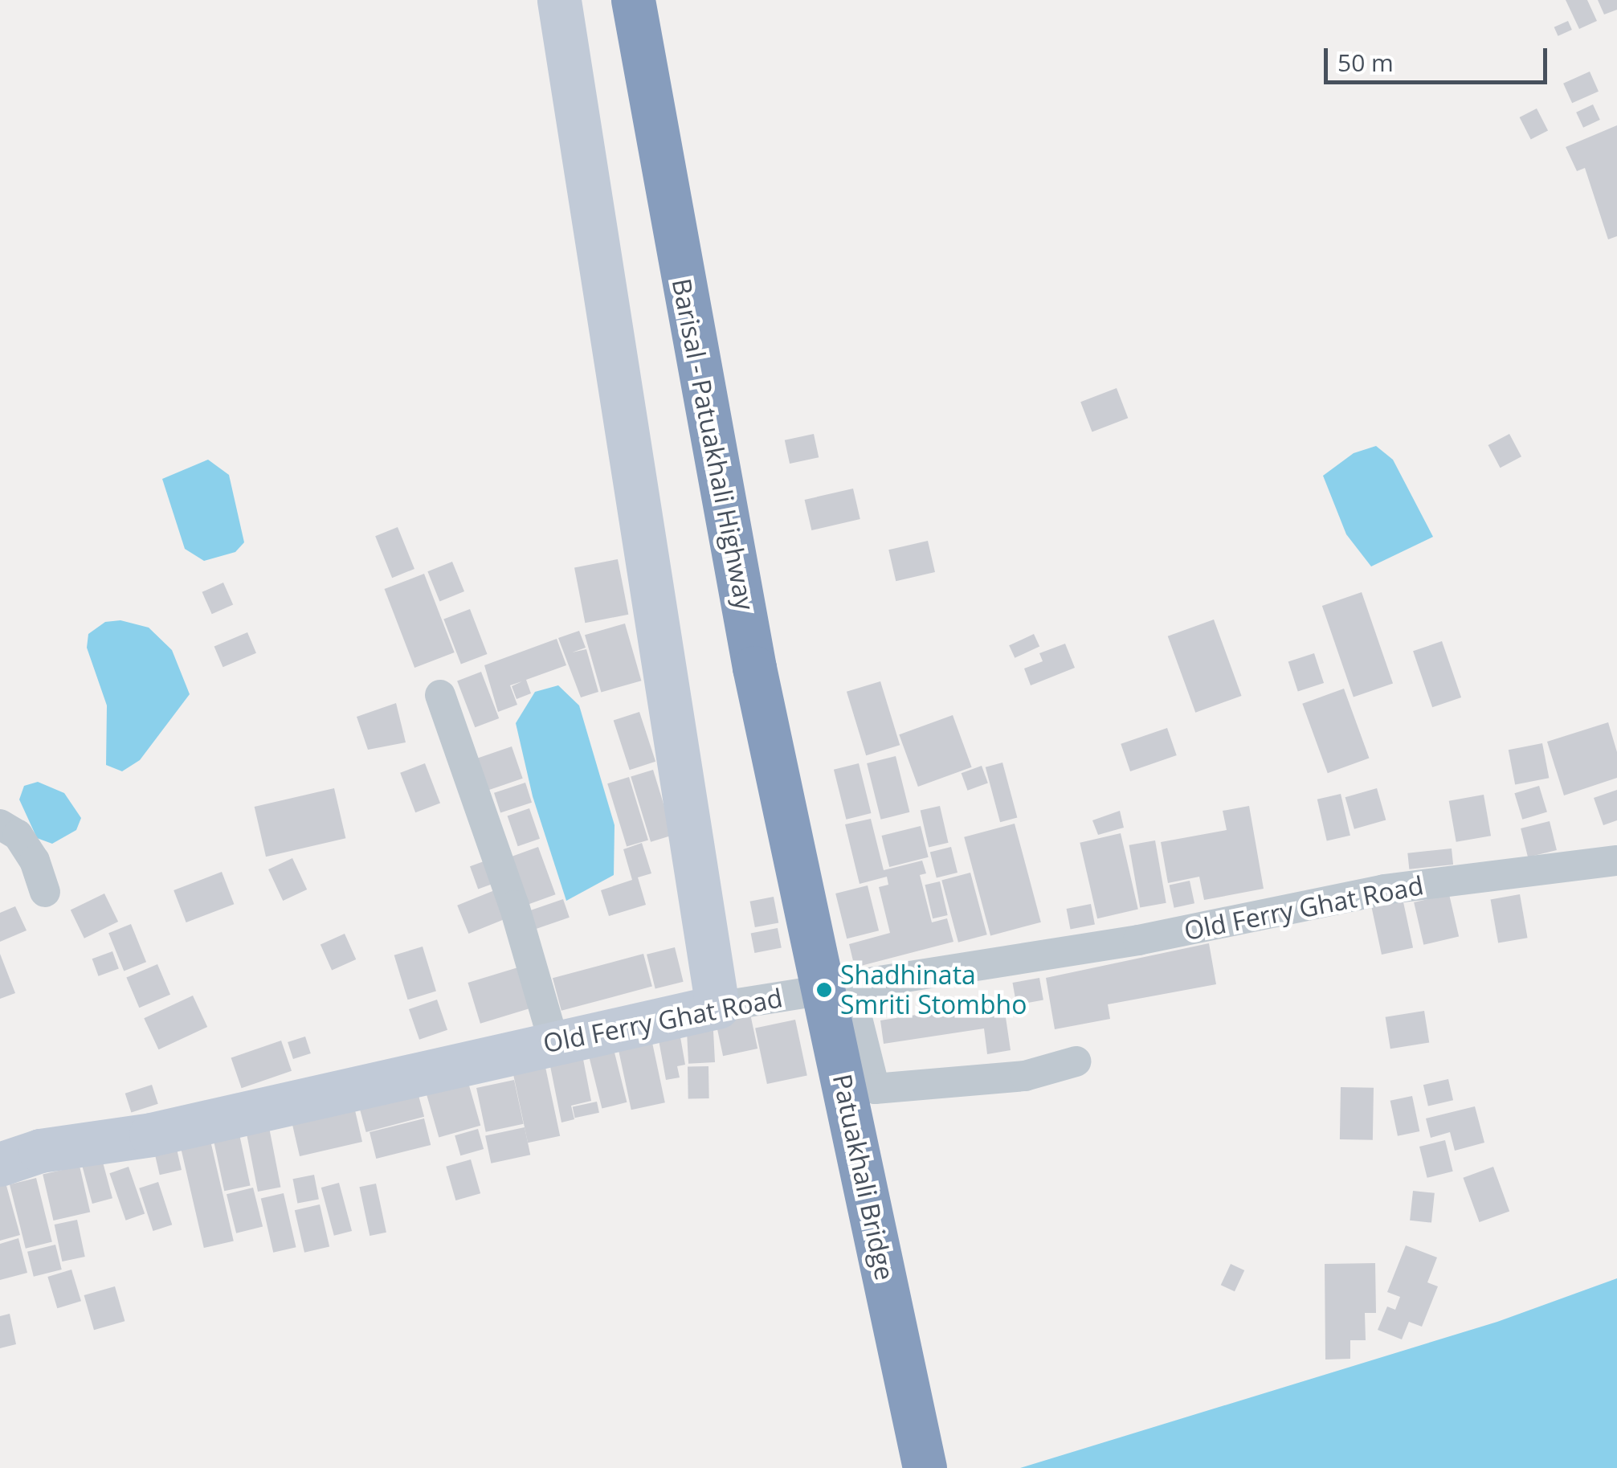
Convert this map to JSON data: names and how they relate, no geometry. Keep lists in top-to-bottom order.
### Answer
{
  "streets": {
    "highway": ["Barisal - Patuakhali Highway", "Patuakhali Bridge"],
    "street": ["Old Ferry Ghat Road"]
  },
  "crossings": [
    ["Barisal - Patuakhali Highway", "Patuakhali Bridge"]
  ],
  "places": ["Shadhinata Smriti Stombho"],
  "scale_bar": "50 m"
}
